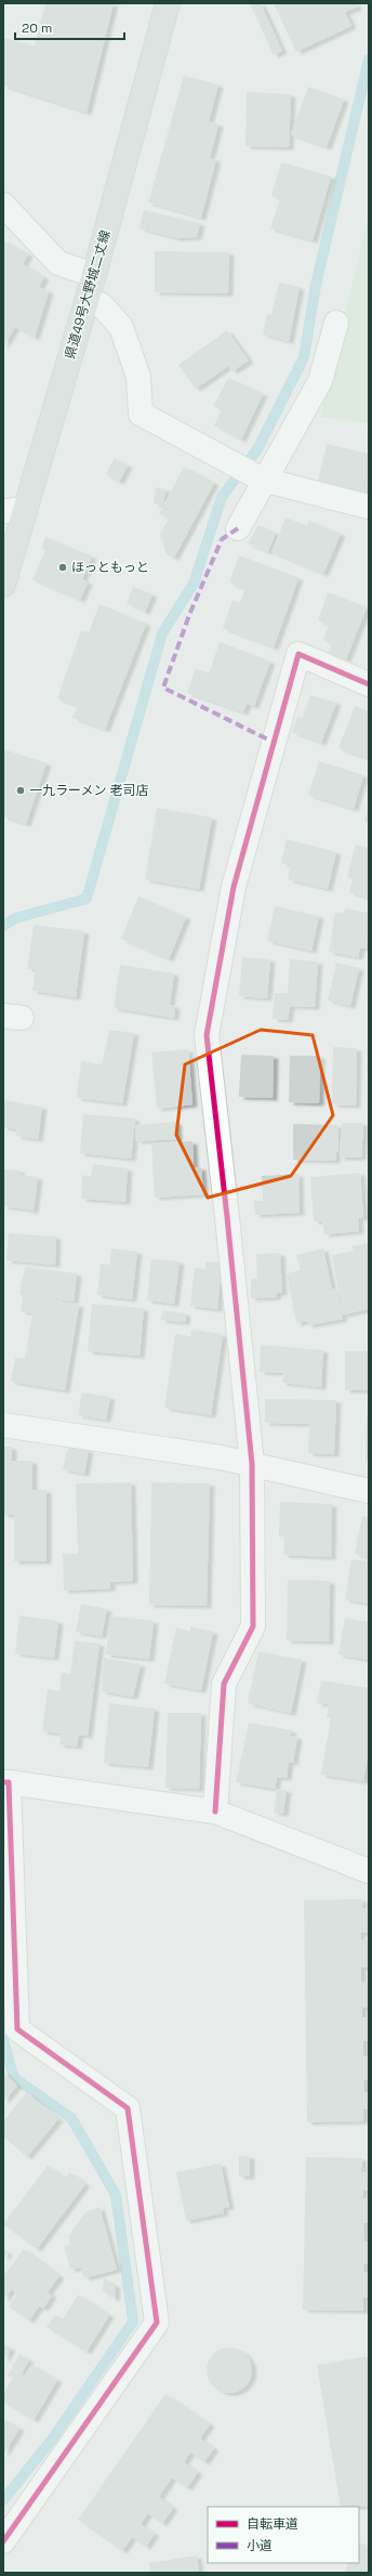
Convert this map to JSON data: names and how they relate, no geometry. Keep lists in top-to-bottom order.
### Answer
{
  "streets": {
    "main road": ["県道49号大野城二丈線"]
  },
  "places": ["ほっともっと", "一九ラーメン 老司店"],
  "legend": ["自転車道", "小道"],
  "scale_bar": "20 m"
}
